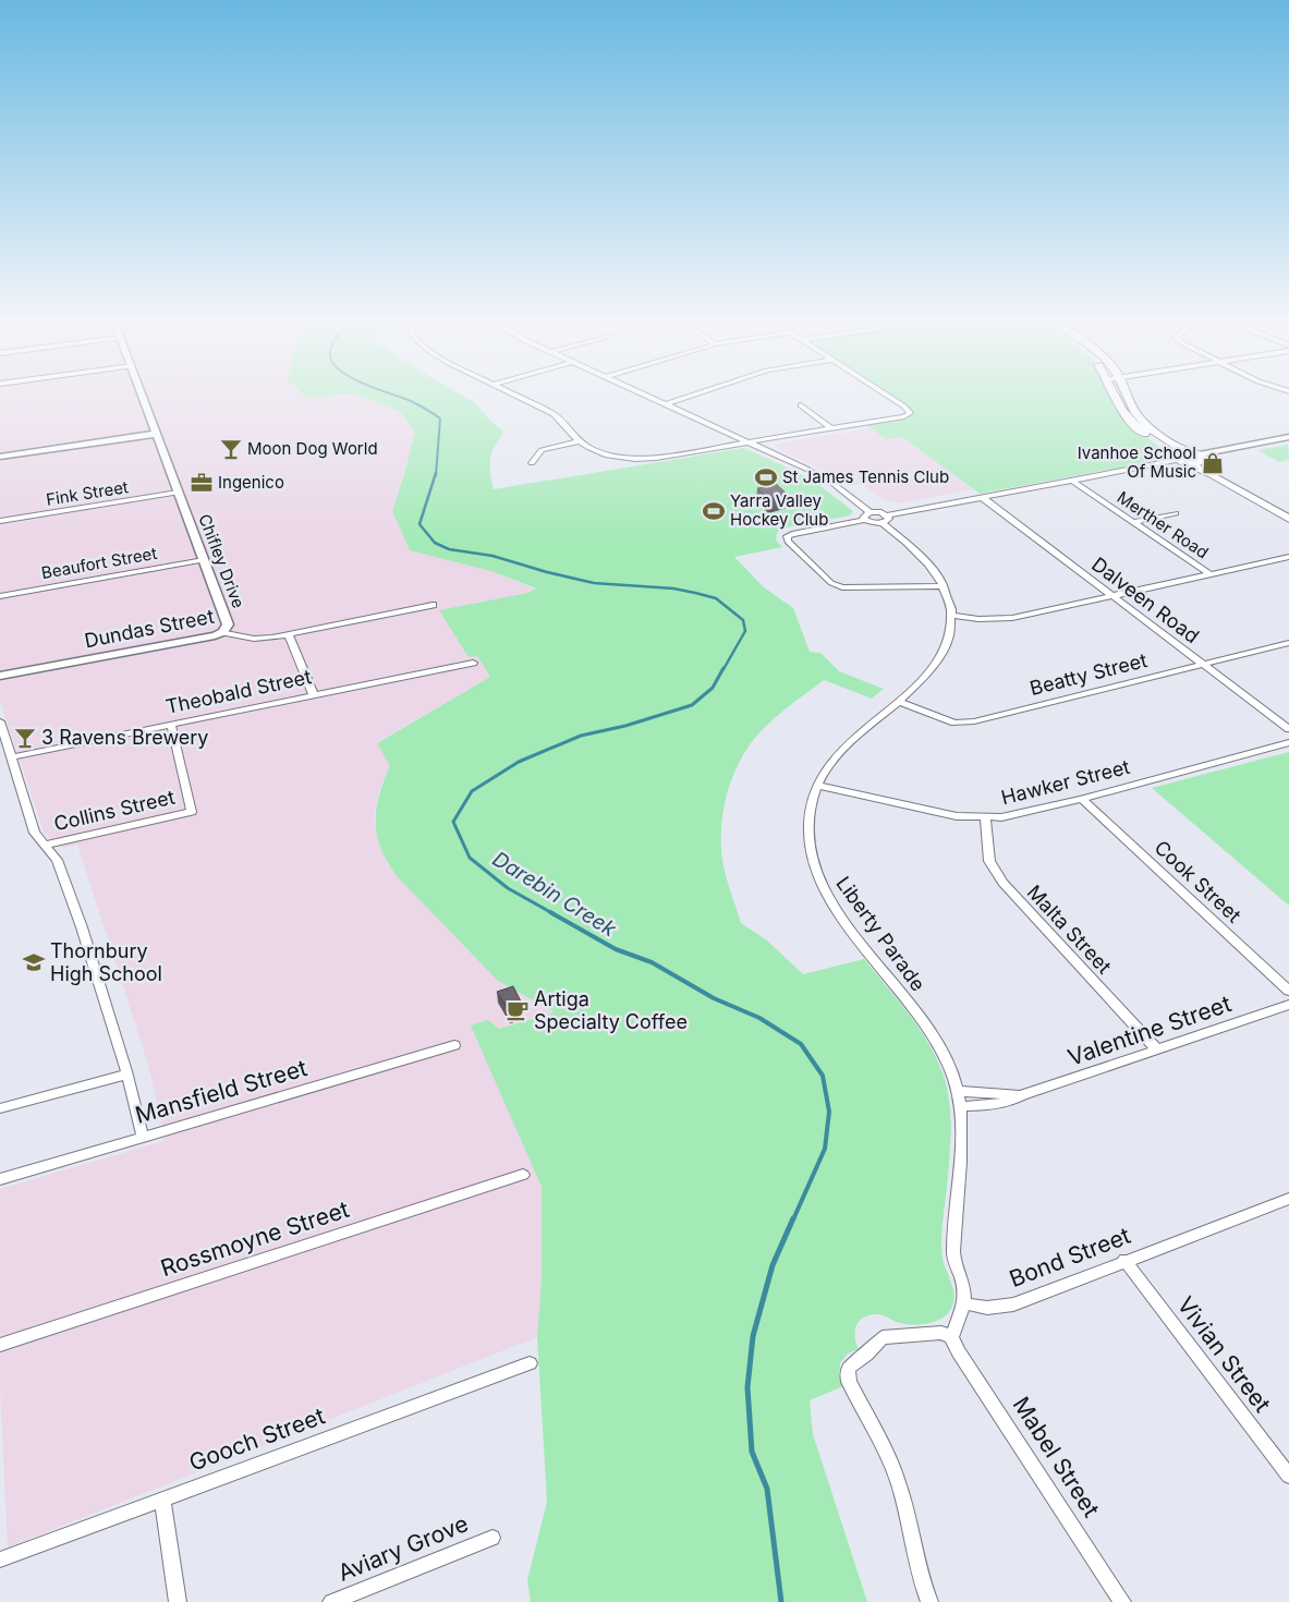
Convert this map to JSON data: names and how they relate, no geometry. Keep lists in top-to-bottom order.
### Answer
{
  "streets": {
    "street": [
      "Fink Street",
      "Merther Road",
      "Chifley Drive",
      "Beaufort Street",
      "Dalveen Road",
      "Dundas Street",
      "Beatty Street",
      "Theobald Street",
      "Hawker Street",
      "Collins Street",
      "Cook Street",
      "Malta Street",
      "Liberty Parade",
      "Valentine Street",
      "Mansfield Street",
      "Rossmoyne Street",
      "Bond Street",
      "Vivian Street",
      "Gooch Street",
      "Mabel Street",
      "Aviary Grove"
    ]
  },
  "crossings": [
    ["Fink Street", "Chifley Drive"],
    ["Chifley Drive", "Beaufort Street"],
    ["Chifley Drive", "Dundas Street"],
    ["Dalveen Road", "Beatty Street"],
    ["Beatty Street", "Liberty Parade"],
    ["Theobald Street", "Collins Street"],
    ["Hawker Street", "Cook Street"],
    ["Hawker Street", "Malta Street"],
    ["Hawker Street", "Liberty Parade"],
    ["Malta Street", "Valentine Street"],
    ["Liberty Parade", "Valentine Street"],
    ["Liberty Parade", "Bond Street"],
    ["Bond Street", "Vivian Street"]
  ],
  "water": ["Darebin Creek"],
  "places": {
    "bar": ["Moon Dog World", "3 Ravens Brewery"],
    "shop": ["Ivanhoe School Of Music"],
    "sports": ["St James Tennis Club", "Yarra Valley Hockey Club"],
    "office": ["Ingenico"],
    "school or university": ["Thornbury High School"],
    "cafe": ["Artiga Specialty Coffee"]
  }
}
